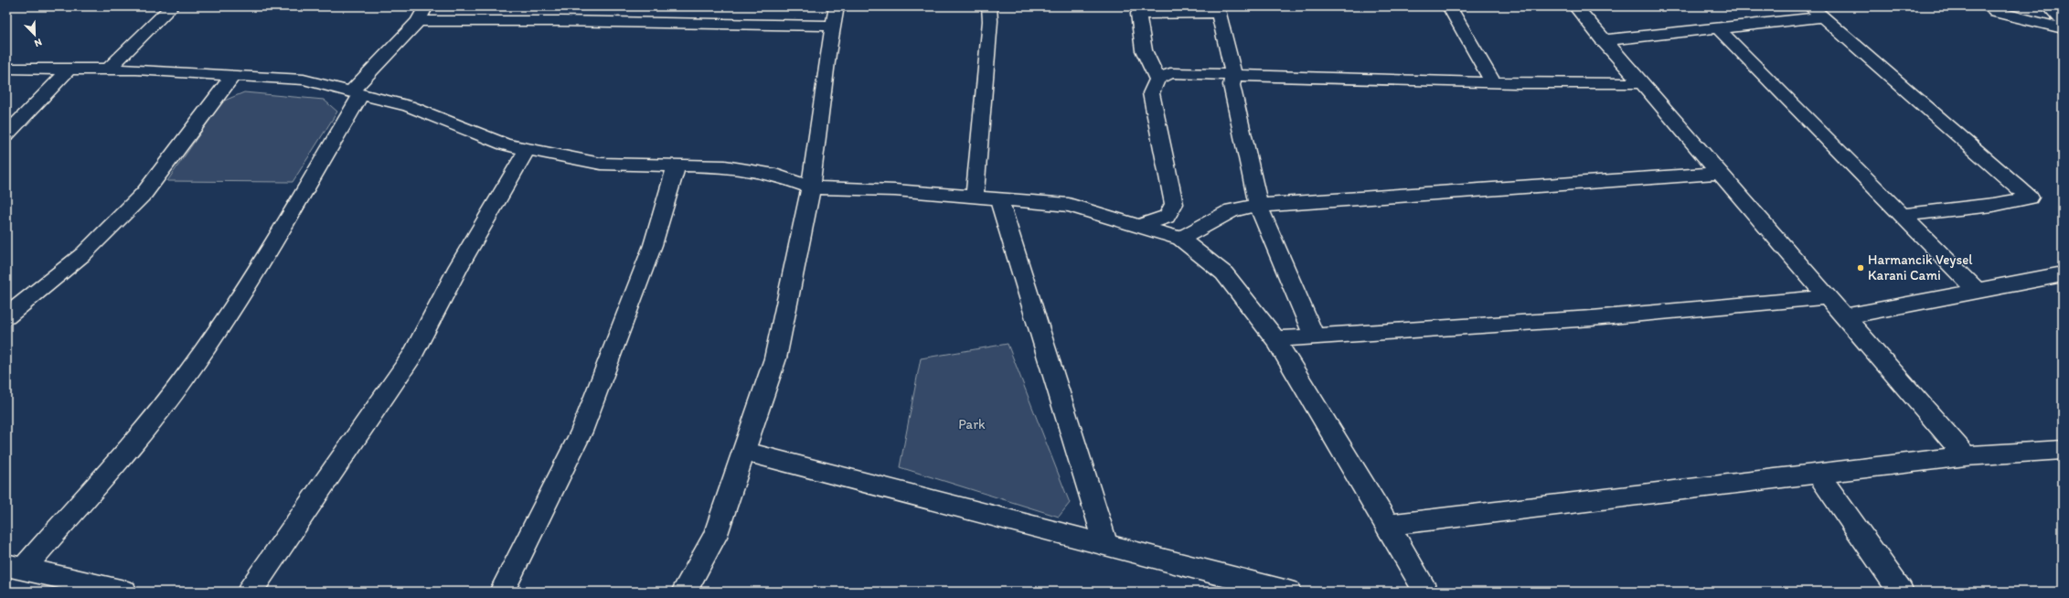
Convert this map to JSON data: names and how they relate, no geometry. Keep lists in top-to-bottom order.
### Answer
{
  "parks": ["Park"],
  "places": ["Harmancik Veysel Karani Cami"],
  "north": "bottom right"
}
